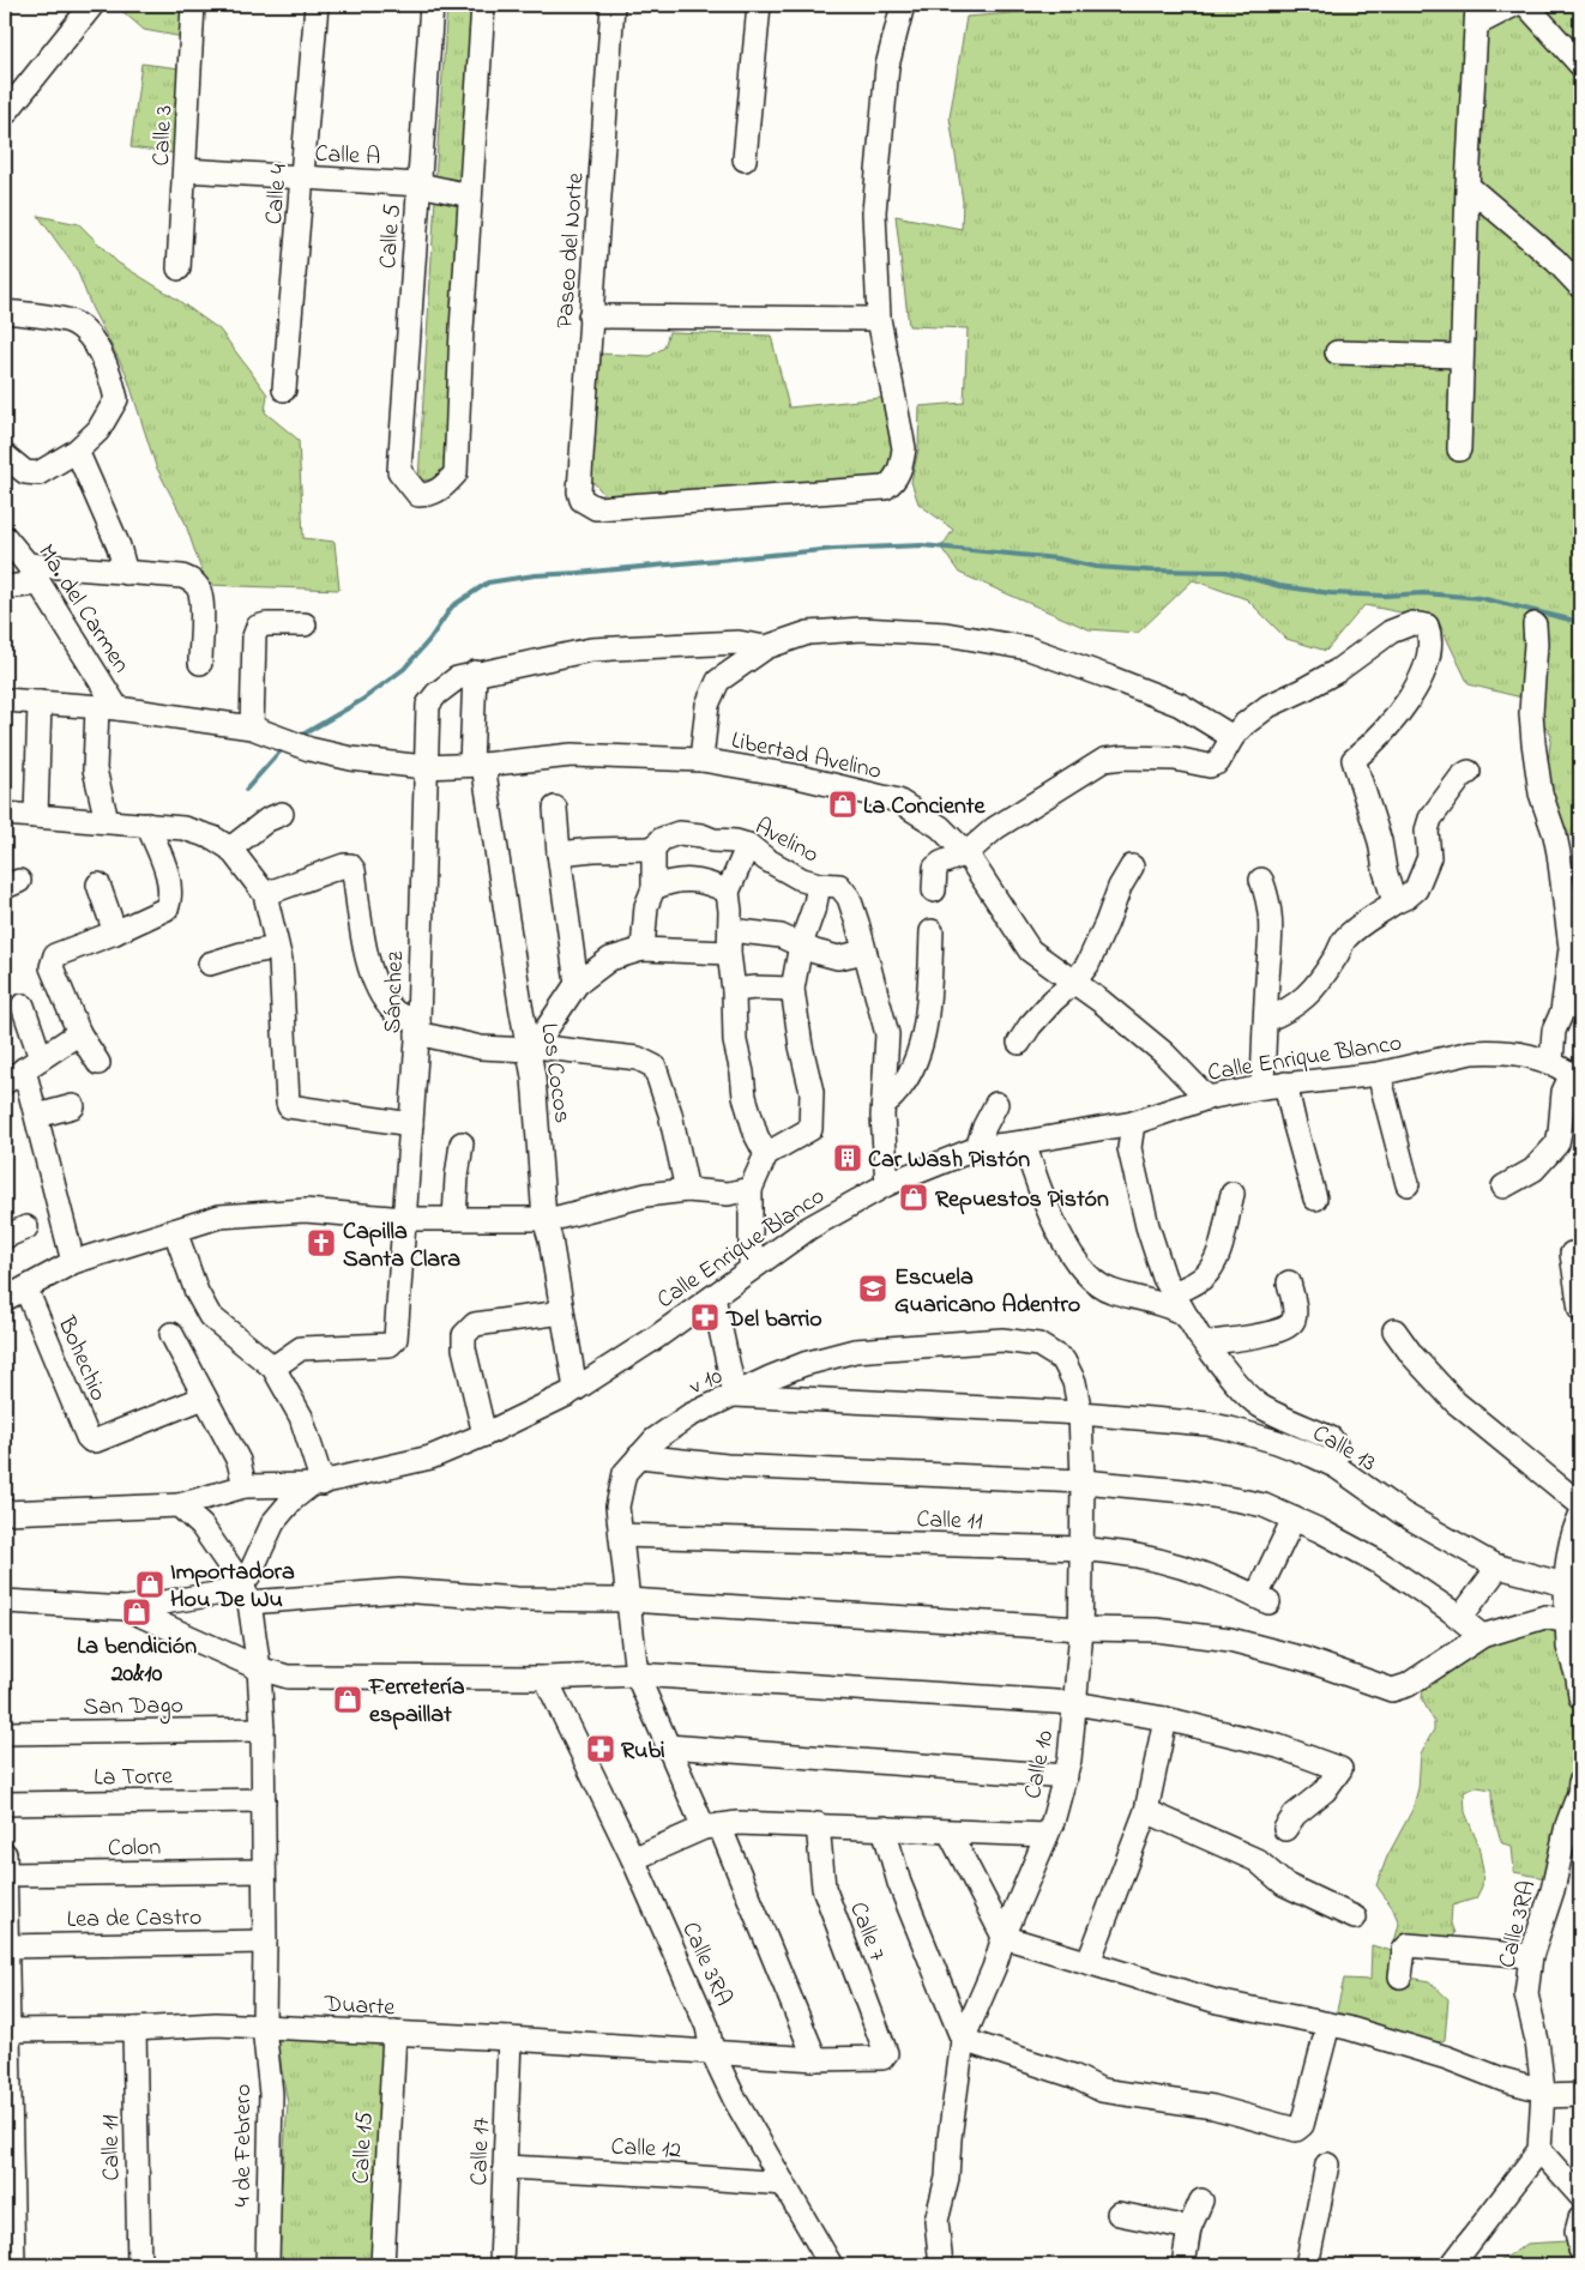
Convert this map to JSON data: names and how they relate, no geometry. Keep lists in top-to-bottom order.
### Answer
{
  "streets": {
    "street": [
      "Calle 3",
      "Calle A",
      "Calle 4",
      "Calle 5",
      "Paseo del Norte",
      "Ma. del Carmen",
      "Libertad Avelino",
      "Avelino",
      "Sánchez",
      "Calle Enrique Blanco",
      "Los Cocos",
      "Bohechio",
      "v 10",
      "Calle 13",
      "Calle 11",
      "San Dago",
      "Calle 10",
      "La Torre",
      "Colon",
      "Lea de Castro",
      "Calle 3RA",
      "Calle 7",
      "Duarte",
      "4 de Febrero",
      "Calle 12",
      "Calle 15",
      "Calle 17"
    ]
  },
  "crossings": [
    ["Calle 3", "Calle A"],
    ["Calle A", "Calle 4"],
    ["Calle A", "Calle 5"],
    ["Ma. del Carmen", "Libertad Avelino"],
    ["Libertad Avelino", "Sánchez"],
    ["Libertad Avelino", "Calle Enrique Blanco"],
    ["Libertad Avelino", "Los Cocos"],
    ["Avelino", "Calle Enrique Blanco"],
    ["Sánchez", "Los Cocos"],
    ["Calle Enrique Blanco", "Los Cocos"],
    ["Calle Enrique Blanco", "4 de Febrero"],
    ["v 10", "Calle 13"],
    ["v 10", "Calle 11"],
    ["v 10", "Calle 10"],
    ["v 10", "Duarte"],
    ["Calle 11", "Calle 10"],
    ["Calle 11", "Duarte"],
    ["San Dago", "4 de Febrero"],
    ["La Torre", "4 de Febrero"],
    ["Colon", "4 de Febrero"],
    ["Lea de Castro", "4 de Febrero"],
    ["Calle 3RA", "Duarte"],
    ["Calle 3RA", "Calle 12"],
    ["Calle 7", "Duarte"],
    ["Duarte", "4 de Febrero"],
    ["Duarte", "Calle 15"],
    ["Duarte", "Calle 17"],
    ["Calle 12", "Calle 17"]
  ],
  "places": {
    "shop": [
      "La Conciente",
      "Repuestos Pistón",
      "Importadora Hou De Wu",
      "La bendición 20&10",
      "Ferretería espaillat"
    ],
    "building": ["Car Wash Pistón"],
    "church": ["Capilla Santa Clara"],
    "school or university": ["Escuela Guaricano Adentro"],
    "pharmacy": ["Del barrio", "Rubi"]
  }
}
